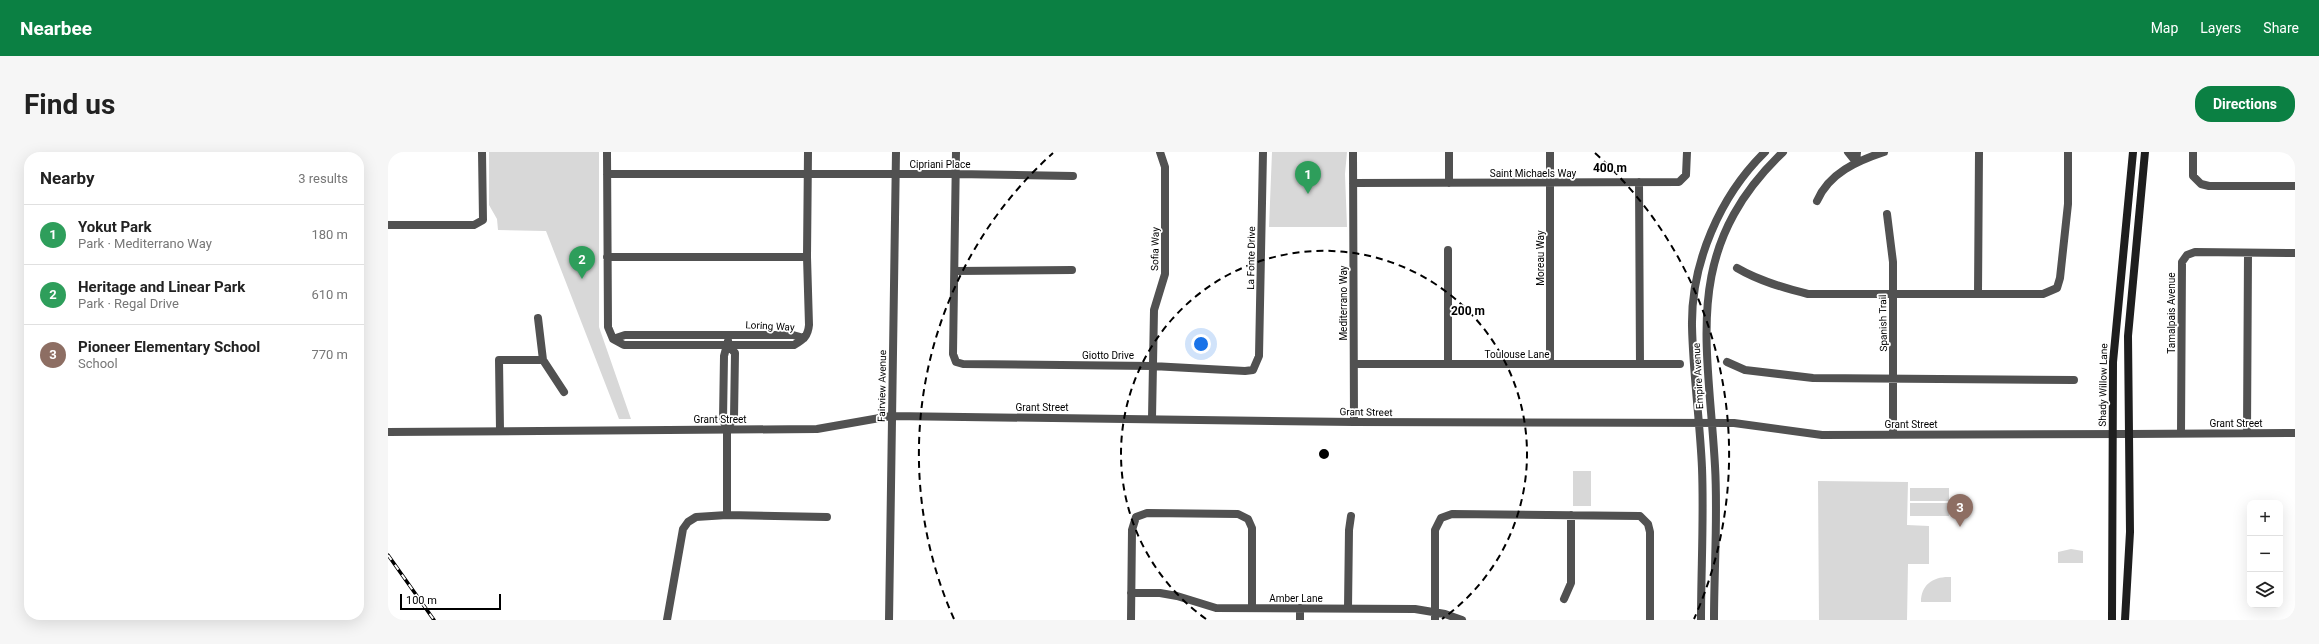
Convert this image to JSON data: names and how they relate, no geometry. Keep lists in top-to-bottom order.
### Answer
{
  "streets": {
    "main road": ["Shady Willow Lane"],
    "street": [
      "Cipriani Place",
      "Saint Michaels Way",
      "Sofia Way",
      "La Fonte Drive",
      "Moreau Way",
      "Mediterrano Way",
      "Tamalpais Avenue",
      "Spanish Trail",
      "Loring Way",
      "Toulouse Lane",
      "Giotto Drive",
      "Empire Avenue",
      "Fairview Avenue",
      "Grant Street",
      "Amber Lane"
    ]
  },
  "crossings": [
    ["Cipriani Place", "Fairview Avenue"],
    ["Saint Michaels Way", "Moreau Way"],
    ["Saint Michaels Way", "Mediterrano Way"],
    ["Sofia Way", "Giotto Drive"],
    ["Sofia Way", "Grant Street"],
    ["La Fonte Drive", "Giotto Drive"],
    ["Moreau Way", "Toulouse Lane"],
    ["Mediterrano Way", "Toulouse Lane"],
    ["Mediterrano Way", "Grant Street"],
    ["Tamalpais Avenue", "Grant Street"],
    ["Spanish Trail", "Grant Street"],
    ["Empire Avenue", "Grant Street"],
    ["Shady Willow Lane", "Grant Street"],
    ["Fairview Avenue", "Grant Street"]
  ],
  "scale_bar": "100 m",
  "page": {
    "header": "Nearbee",
    "nav": ["Map", "Layers", "Share"],
    "buttons": "Directions",
    "title": "Find us",
    "heading": ["Nearby", "3 results"],
    "pins": ["1", "2", "3"],
    "list": [
      {
        "mark": "1",
        "name": "Yokut Park",
        "note": "Park · Mediterrano Way",
        "value": "180 m"
      },
      {
        "mark": "2",
        "name": "Heritage and Linear Park",
        "note": "Park · Regal Drive",
        "value": "610 m"
      },
      {
        "mark": "3",
        "name": "Pioneer Elementary School",
        "note": "School",
        "value": "770 m"
      }
    ],
    "map_buttons": ["+", "−"],
    "scale": "100 m"
  },
  "rings": ["400 m", "200 m"]
}
